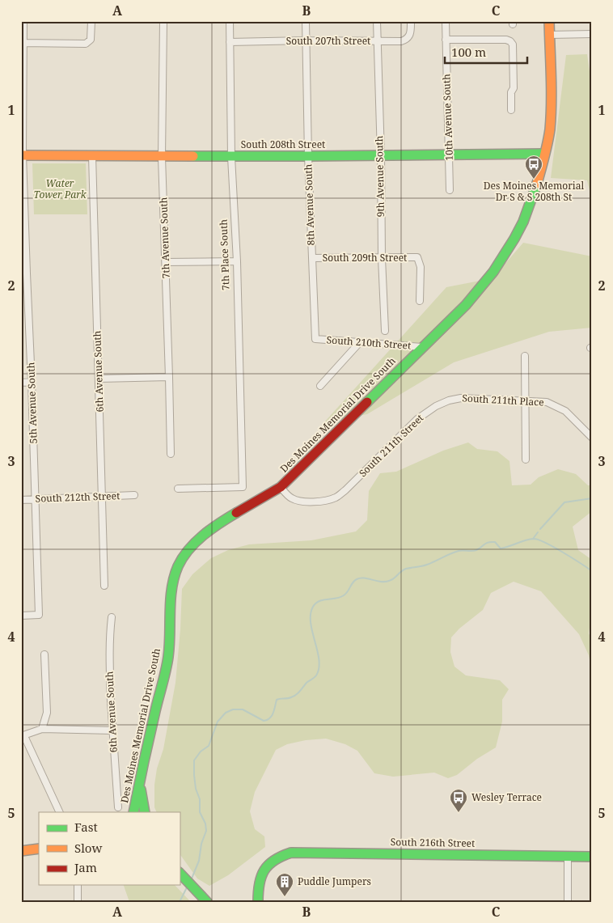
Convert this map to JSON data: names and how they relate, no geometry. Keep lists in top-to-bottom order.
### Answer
{
  "streets": {
    "main road": ["South 208th Street", "Des Moines Memorial Drive South", "South 216th Street"],
    "street": [
      "South 207th Street",
      "10th Avenue South",
      "9th Avenue South",
      "8th Avenue South",
      "7th Avenue South",
      "7th Place South",
      "South 209th Street",
      "South 210th Street",
      "6th Avenue South",
      "South 211th Place",
      "5th Avenue South",
      "South 211th Street",
      "South 212th Street"
    ]
  },
  "crossings": [
    ["South 207th Street", "9th Avenue South"],
    ["South 207th Street", "8th Avenue South"],
    ["South 207th Street", "7th Place South"],
    ["10th Avenue South", "South 208th Street"],
    ["South 208th Street", "9th Avenue South"],
    ["South 208th Street", "8th Avenue South"],
    ["South 208th Street", "7th Avenue South"],
    ["South 208th Street", "7th Place South"],
    ["South 208th Street", "6th Avenue South"],
    ["South 208th Street", "5th Avenue South"],
    ["South 208th Street", "Des Moines Memorial Drive South"],
    ["9th Avenue South", "South 209th Street"],
    ["8th Avenue South", "South 209th Street"],
    ["8th Avenue South", "South 210th Street"],
    ["South 210th Street", "Des Moines Memorial Drive South"],
    ["6th Avenue South", "South 212th Street"],
    ["South 211th Place", "South 211th Street"],
    ["5th Avenue South", "South 212th Street"],
    ["Des Moines Memorial Drive South", "South 211th Street"]
  ],
  "parks": ["Water Tower Park"],
  "places": {
    "bus stop": ["Des Moines Memorial Dr S & S 208th St", "Wesley Terrace"],
    "building": ["Puddle Jumpers"]
  },
  "legend": ["Fast", "Slow", "Jam"],
  "scale_bar": "100 m",
  "grid": {
    "columns": ["A", "B", "C"],
    "rows": [
      "1",
      "2",
      "3",
      "4",
      "5"
    ]
  }
}
